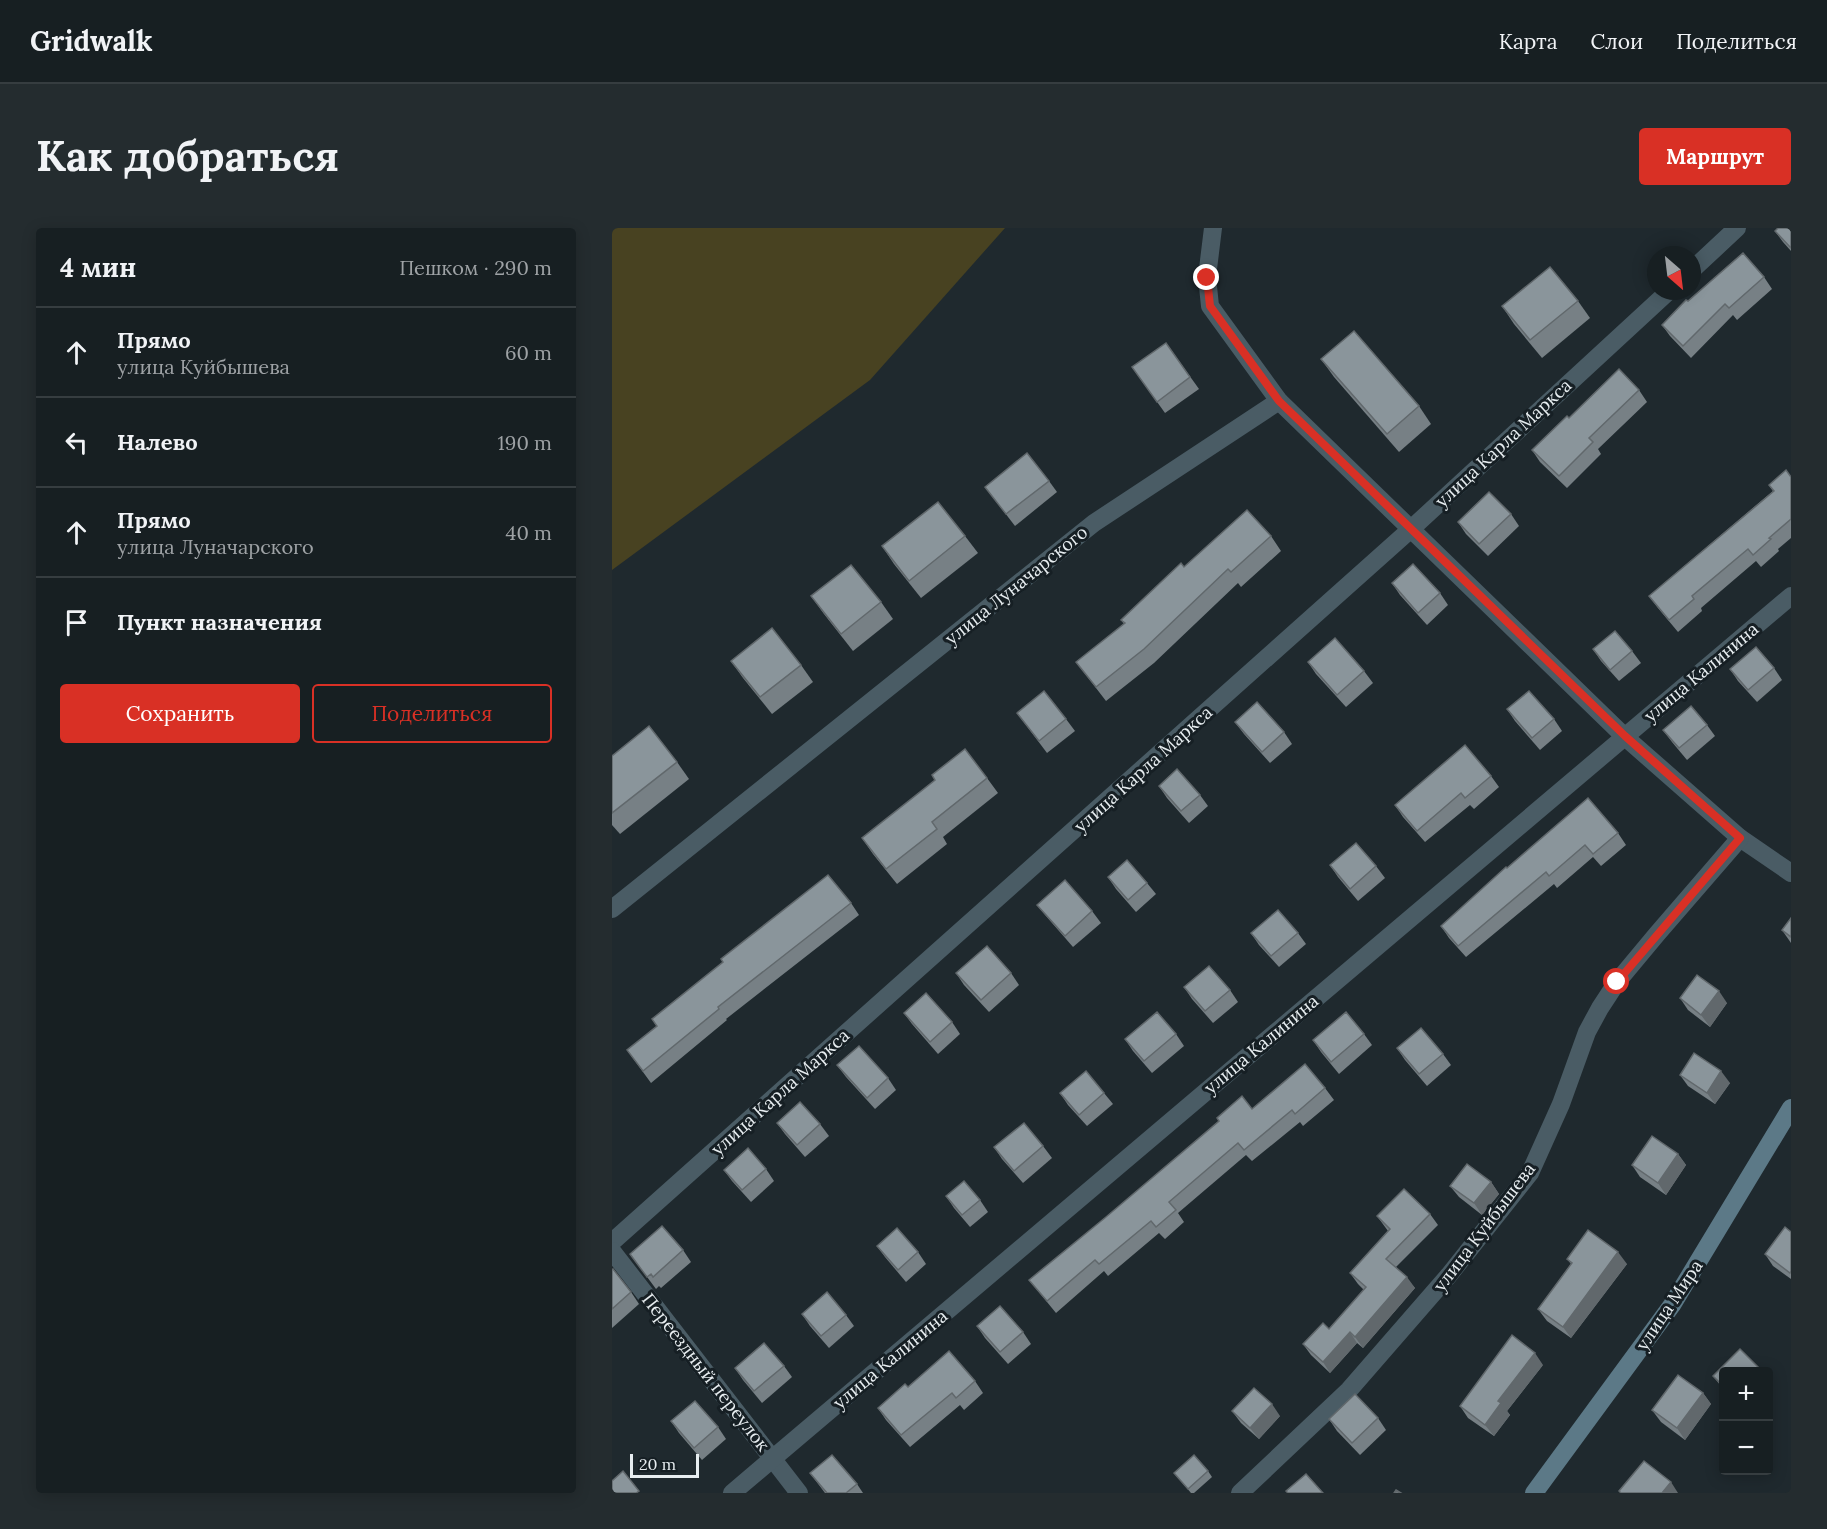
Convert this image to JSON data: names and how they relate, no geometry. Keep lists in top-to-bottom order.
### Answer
{
  "streets": {
    "street": [
      "улица Карла Маркса",
      "улица Луначарского",
      "улица Калинина",
      "улица Куйбышева",
      "улица Мира",
      "Переездный переулок"
    ]
  },
  "crossings": [
    ["улица Калинина", "Переездный переулок"]
  ],
  "scale_bar": "20 m",
  "north": "bottom right",
  "page": {
    "header": "Gridwalk",
    "nav": ["Карта", "Слои", "Поделиться"],
    "buttons": [
      "Маршрут",
      ["Сохранить", "Поделиться"]
    ],
    "title": "Как добраться",
    "heading": ["4 мин", "Пешком · 290 m"],
    "list": [
      ["Прямо", "улица Куйбышева", "60 m"],
      ["Налево", "190 m"],
      ["Прямо", "улица Луначарского", "40 m"],
      "Пункт назначения"
    ],
    "map_buttons": ["+", "−"],
    "scale": "20 m"
  }
}
